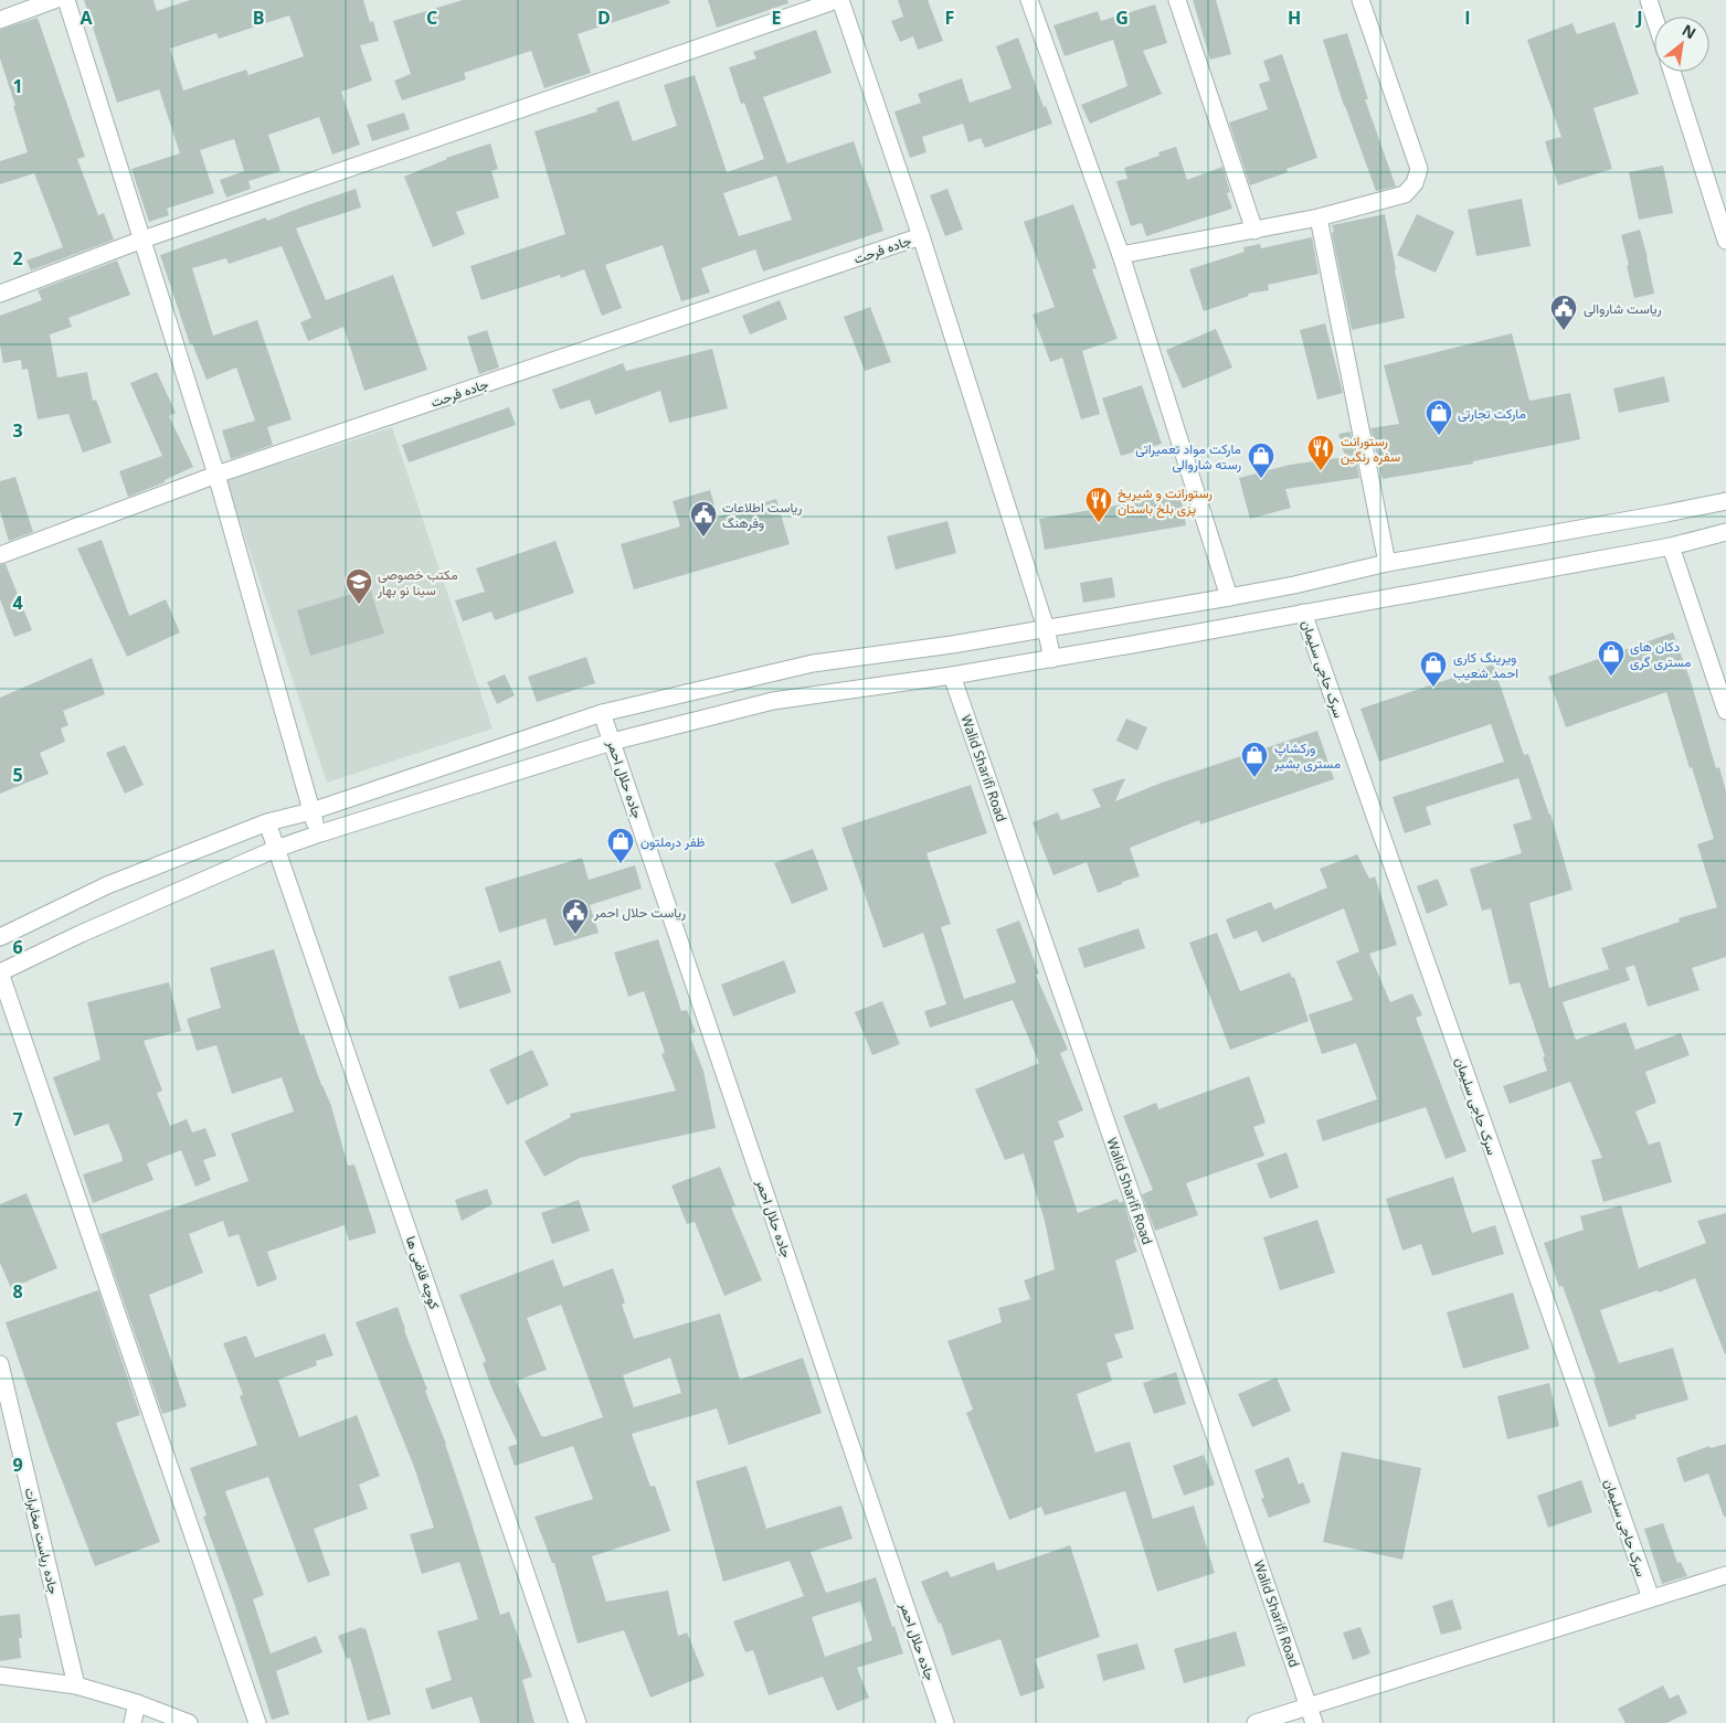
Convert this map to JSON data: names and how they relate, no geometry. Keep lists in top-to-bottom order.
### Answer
{
  "streets": {
    "street": [
      "جاده فرحت",
      "سرک حاجی سلیمان",
      "Walid Sharifi Road",
      "جاده حلال احمر",
      "کوچه قاضی ها",
      "جاده ریاست مخابرات"
    ]
  },
  "places": {
    "public building": ["ریاست شاروالی", "ریاست اطلاعات وفرهنگ", "ریاست حلال احمر"],
    "shop": [
      "مارکت تجارتی",
      "مارکت مواد تعمیراتی رسته شاروالی",
      "دکان های مستری گری",
      "ویرینگ کاری احمد شعیب",
      "ورکشاپ مستری بشیر",
      "ظفر درملتون"
    ],
    "restaurant": ["رستورانت سفره رنگین", "رستورانت و شیریخ پزی بلخ باستان"],
    "school or university": ["مکتب خصوصی سینا نو بهار"]
  },
  "north": "top right",
  "grid": {
    "columns": [
      "A",
      "B",
      "C",
      "D",
      "E",
      "F",
      "G",
      "H",
      "I",
      "J"
    ],
    "rows": [
      "1",
      "2",
      "3",
      "4",
      "5",
      "6",
      "7",
      "8",
      "9"
    ]
  }
}
